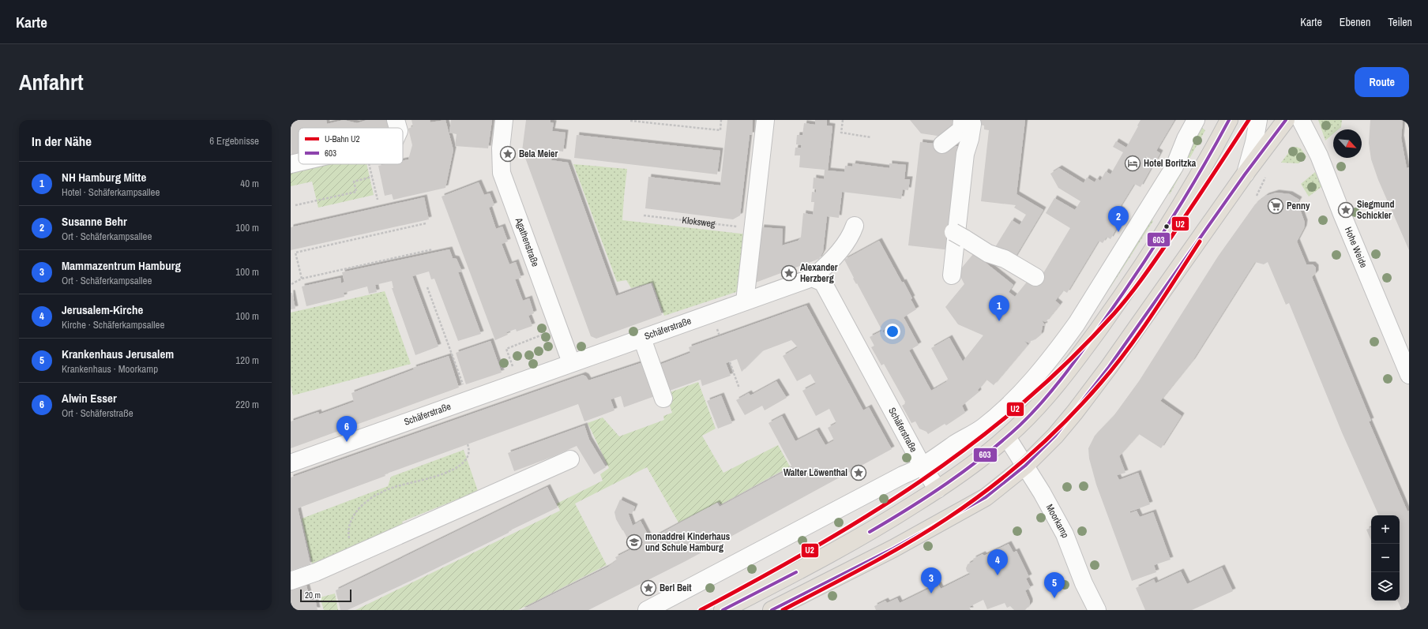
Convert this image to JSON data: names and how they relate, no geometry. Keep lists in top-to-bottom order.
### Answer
{
  "streets": {
    "street": [
      "Agathenstraße",
      "Hohe Weide",
      "Schäferstraße",
      "Moorkamp"
    ],
    "path": ["Kloksweg"]
  },
  "crossings": [
    ["Agathenstraße", "Schäferstraße"]
  ],
  "places": {
    "place": [
      "Bela Meier",
      "Siegmund Schickler",
      "Alexander Herzberg",
      "Walter Löwenthal",
      "Berl Beit"
    ],
    "hotel": ["Hotel Boritzka"],
    "supermarket": ["Penny"],
    "school or university": ["monaddrei Kinderhaus und Schule Hamburg"]
  },
  "lines": ["metro line U2", "transit line 603"],
  "legend": ["U-Bahn U2", "603"],
  "scale_bar": "20 m",
  "north": "bottom right",
  "page": {
    "header": "Karte",
    "nav": ["Karte", "Ebenen", "Teilen"],
    "title": "Anfahrt",
    "buttons": "Route",
    "heading": ["In der Nähe", "6 Ergebnisse"],
    "list": [
      {
        "mark": "1",
        "name": "NH Hamburg Mitte",
        "note": "Hotel · Schäferkampsallee",
        "value": "40 m"
      },
      {
        "mark": "2",
        "name": "Susanne Behr",
        "note": "Ort · Schäferkampsallee",
        "value": "100 m"
      },
      {
        "mark": "3",
        "name": "Mammazentrum Hamburg",
        "note": "Ort · Schäferkampsallee",
        "value": "100 m"
      },
      {
        "mark": "4",
        "name": "Jerusalem-Kirche",
        "note": "Kirche · Schäferkampsallee",
        "value": "100 m"
      },
      {
        "mark": "5",
        "name": "Krankenhaus Jerusalem",
        "note": "Krankenhaus · Moorkamp",
        "value": "120 m"
      },
      {
        "mark": "6",
        "name": "Alwin Esser",
        "note": "Ort · Schäferstraße",
        "value": "220 m"
      }
    ],
    "pins": [
      "2",
      "1",
      "6",
      "4",
      "3",
      "5"
    ],
    "map_buttons": ["+", "−"],
    "scale": "20 m"
  }
}
